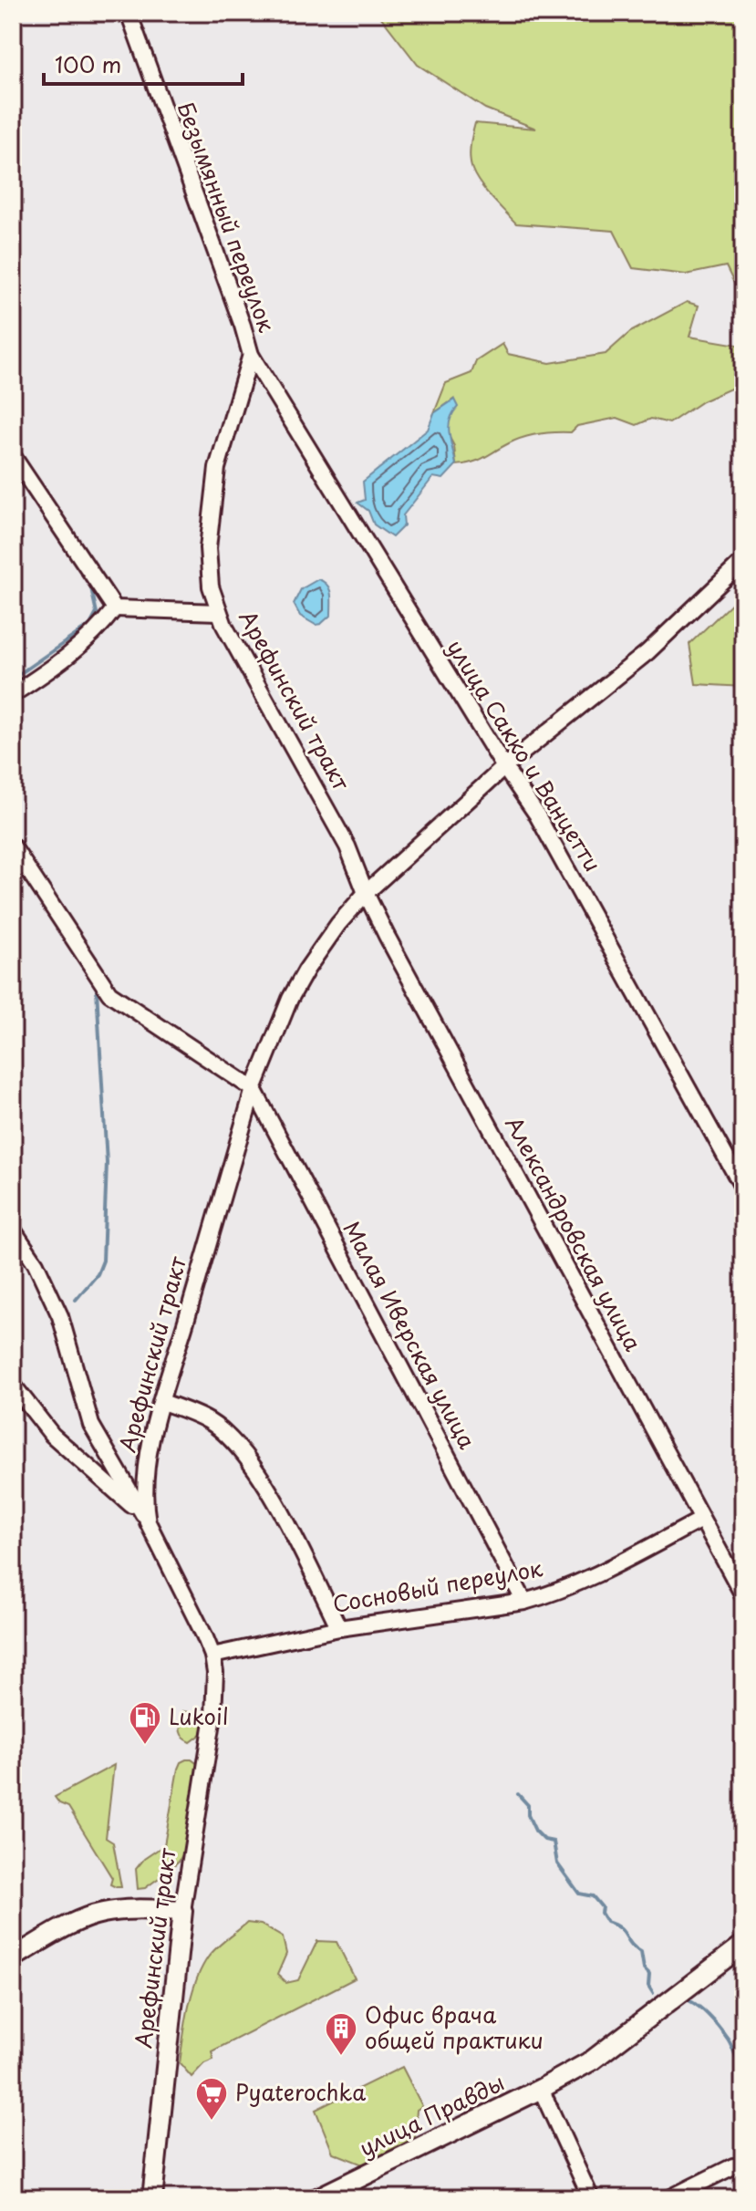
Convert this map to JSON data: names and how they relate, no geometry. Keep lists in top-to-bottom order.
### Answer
{
  "streets": {
    "street": [
      "Безымянный переулок",
      "Арефинский тракт",
      "улица Сакко и Ванцетти",
      "Александровская улица",
      "Малая Иверская улица",
      "Сосновый переулок",
      "улица Правды"
    ]
  },
  "crossings": [
    ["Безымянный переулок", "Арефинский тракт"],
    ["Безымянный переулок", "улица Сакко и Ванцетти"],
    ["Арефинский тракт", "улица Сакко и Ванцетти"],
    ["Арефинский тракт", "Александровская улица"],
    ["Арефинский тракт", "Малая Иверская улица"],
    ["Арефинский тракт", "Сосновый переулок"],
    ["Александровская улица", "Сосновый переулок"],
    ["Малая Иверская улица", "Сосновый переулок"]
  ],
  "places": {
    "fuel station": ["Lukoil"],
    "building": ["Офис врача общей практики"],
    "supermarket": ["Pyaterochka"]
  },
  "scale_bar": "100 m"
}
